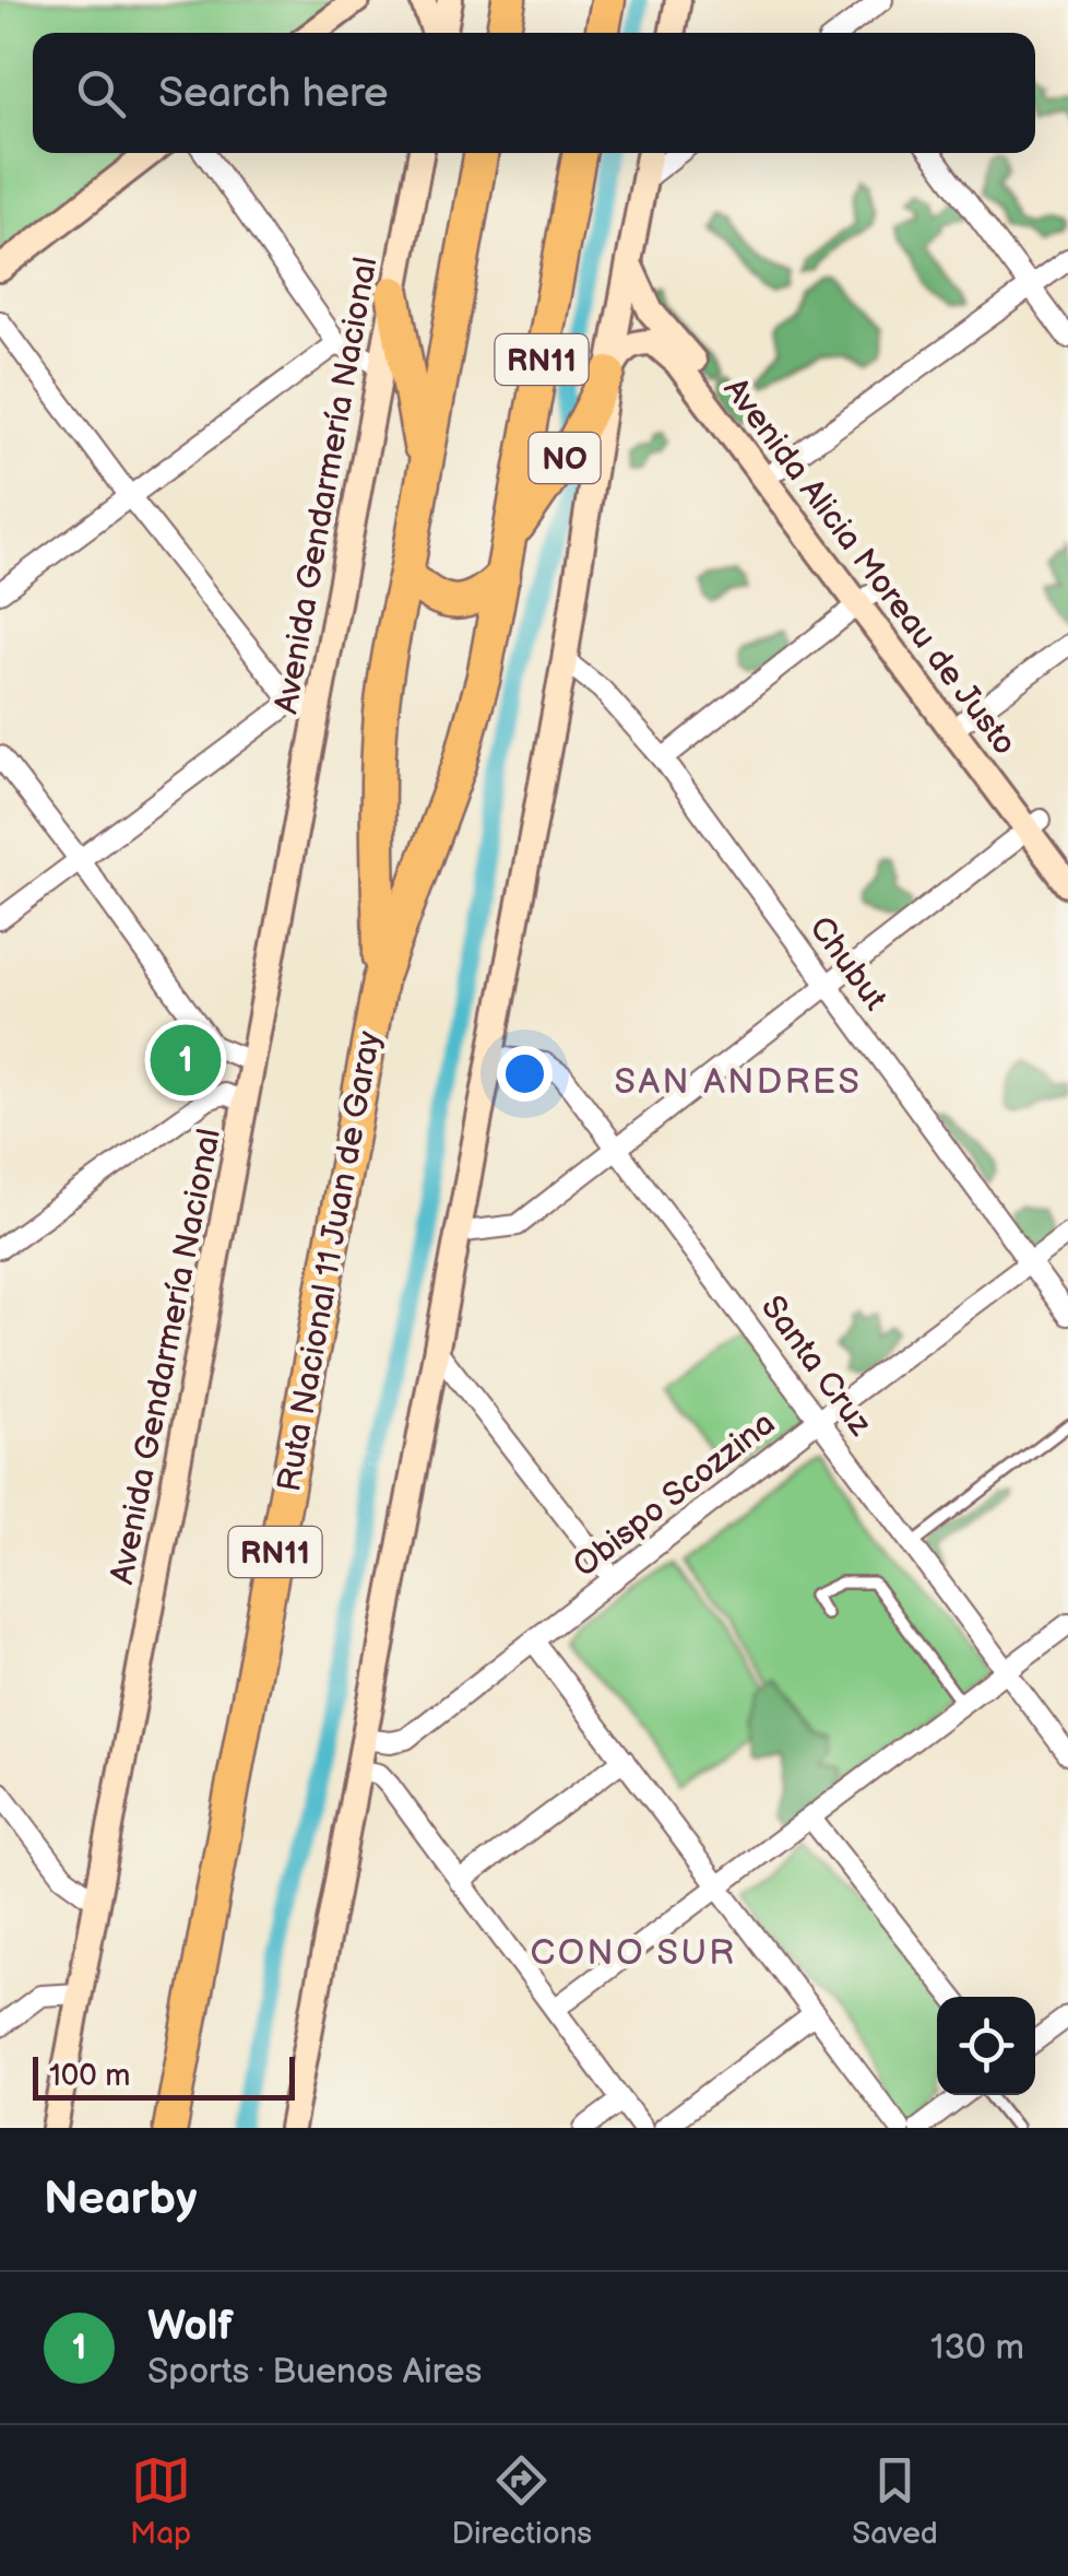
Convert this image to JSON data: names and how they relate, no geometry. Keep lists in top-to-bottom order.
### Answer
{
  "streets": {
    "highway": ["RN11", "NO", "Ruta Nacional 11 Juan de Garay"],
    "main road": ["Avenida Gendarmería Nacional", "Avenida Alicia Moreau de Justo"],
    "street": ["Chubut", "Santa Cruz", "Obispo Scozzina"]
  },
  "crossings": [
    ["NO", "Avenida Alicia Moreau de Justo"],
    ["NO", "Ruta Nacional 11 Juan de Garay"],
    ["Chubut", "Obispo Scozzina"],
    ["Santa Cruz", "Obispo Scozzina"]
  ],
  "districts": ["SAN ANDRES", "CONO SUR"],
  "scale_bar": "100 m",
  "page": {
    "search": "Search here",
    "pins": "1",
    "scale": "100 m",
    "heading": "Nearby",
    "list": [
      {
        "mark": "1",
        "name": "Wolf",
        "note": "Sports · Buenos Aires",
        "value": "130 m"
      }
    ],
    "nav": ["Map", "Directions", "Saved"]
  }
}
